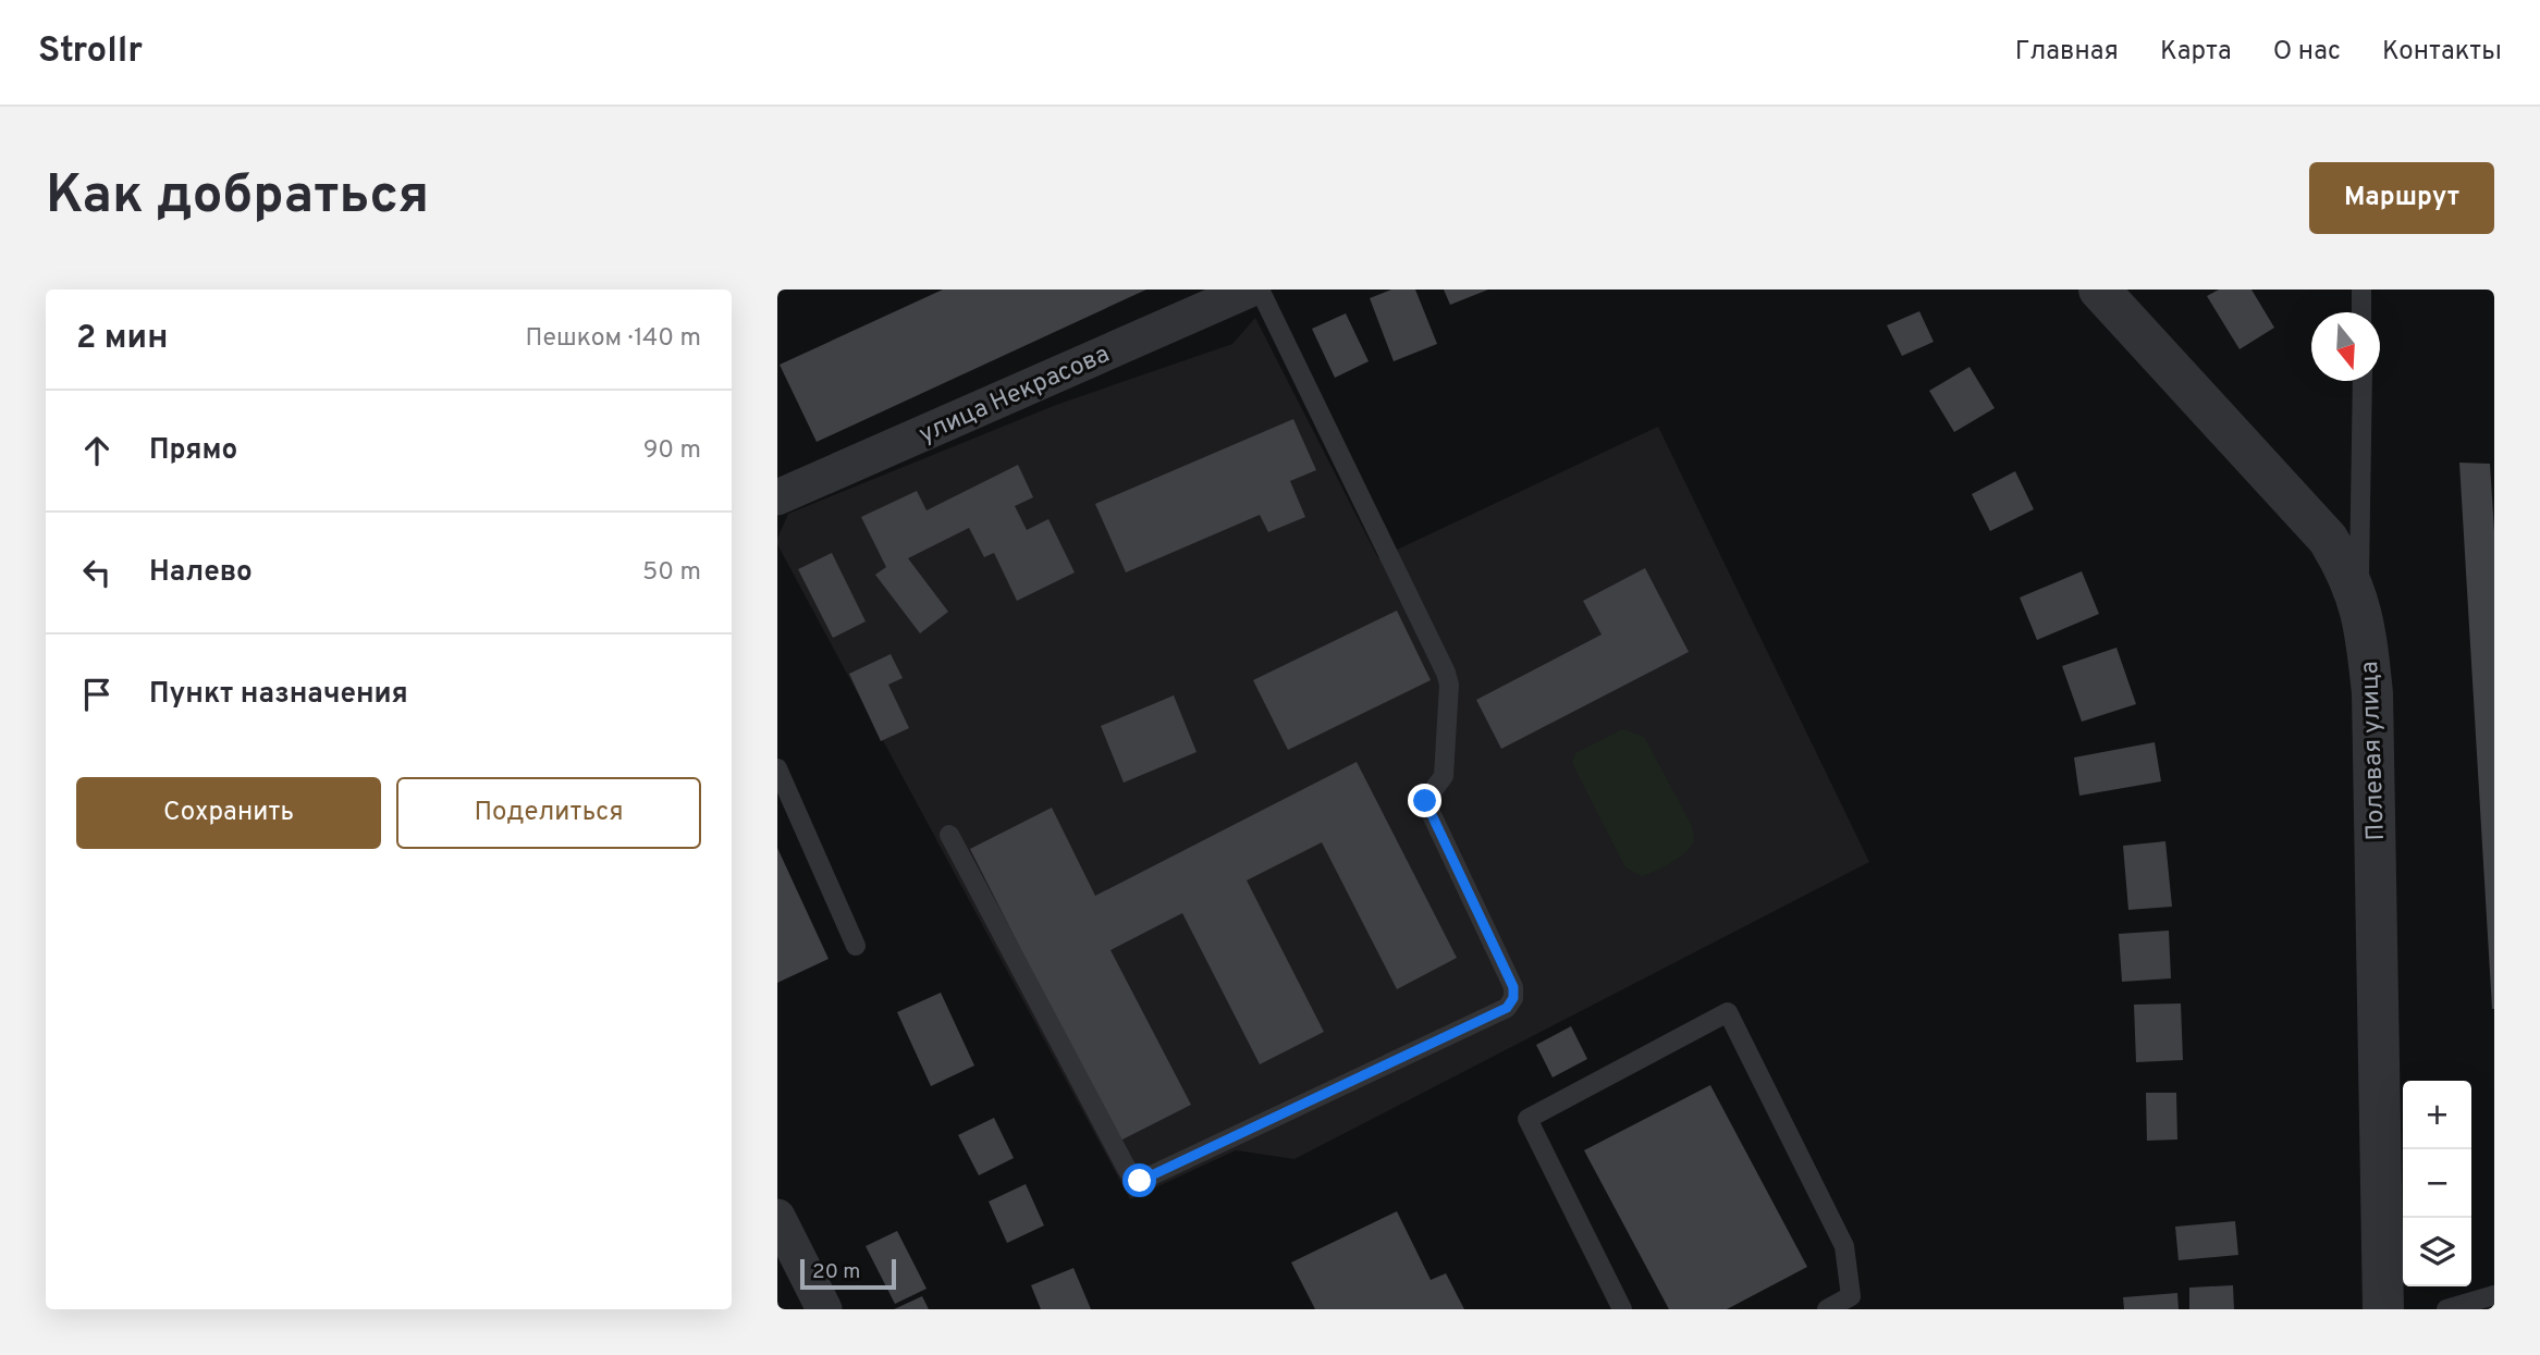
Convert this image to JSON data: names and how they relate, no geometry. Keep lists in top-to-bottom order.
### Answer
{
  "streets": {
    "street": ["улица Некрасова", "Полевая улица"]
  },
  "scale_bar": "20 m",
  "north": "bottom",
  "page": {
    "header": "Strollr",
    "nav": [
      "Главная",
      "Карта",
      "О нас",
      "Контакты"
    ],
    "buttons": [
      "Маршрут",
      ["Сохранить", "Поделиться"]
    ],
    "title": "Как добраться",
    "heading": ["2 мин", "Пешком · 140 m"],
    "list": [
      ["Прямо", "90 m"],
      ["Налево", "50 m"],
      "Пункт назначения"
    ],
    "map_buttons": ["+", "−"],
    "scale": "20 m"
  }
}
